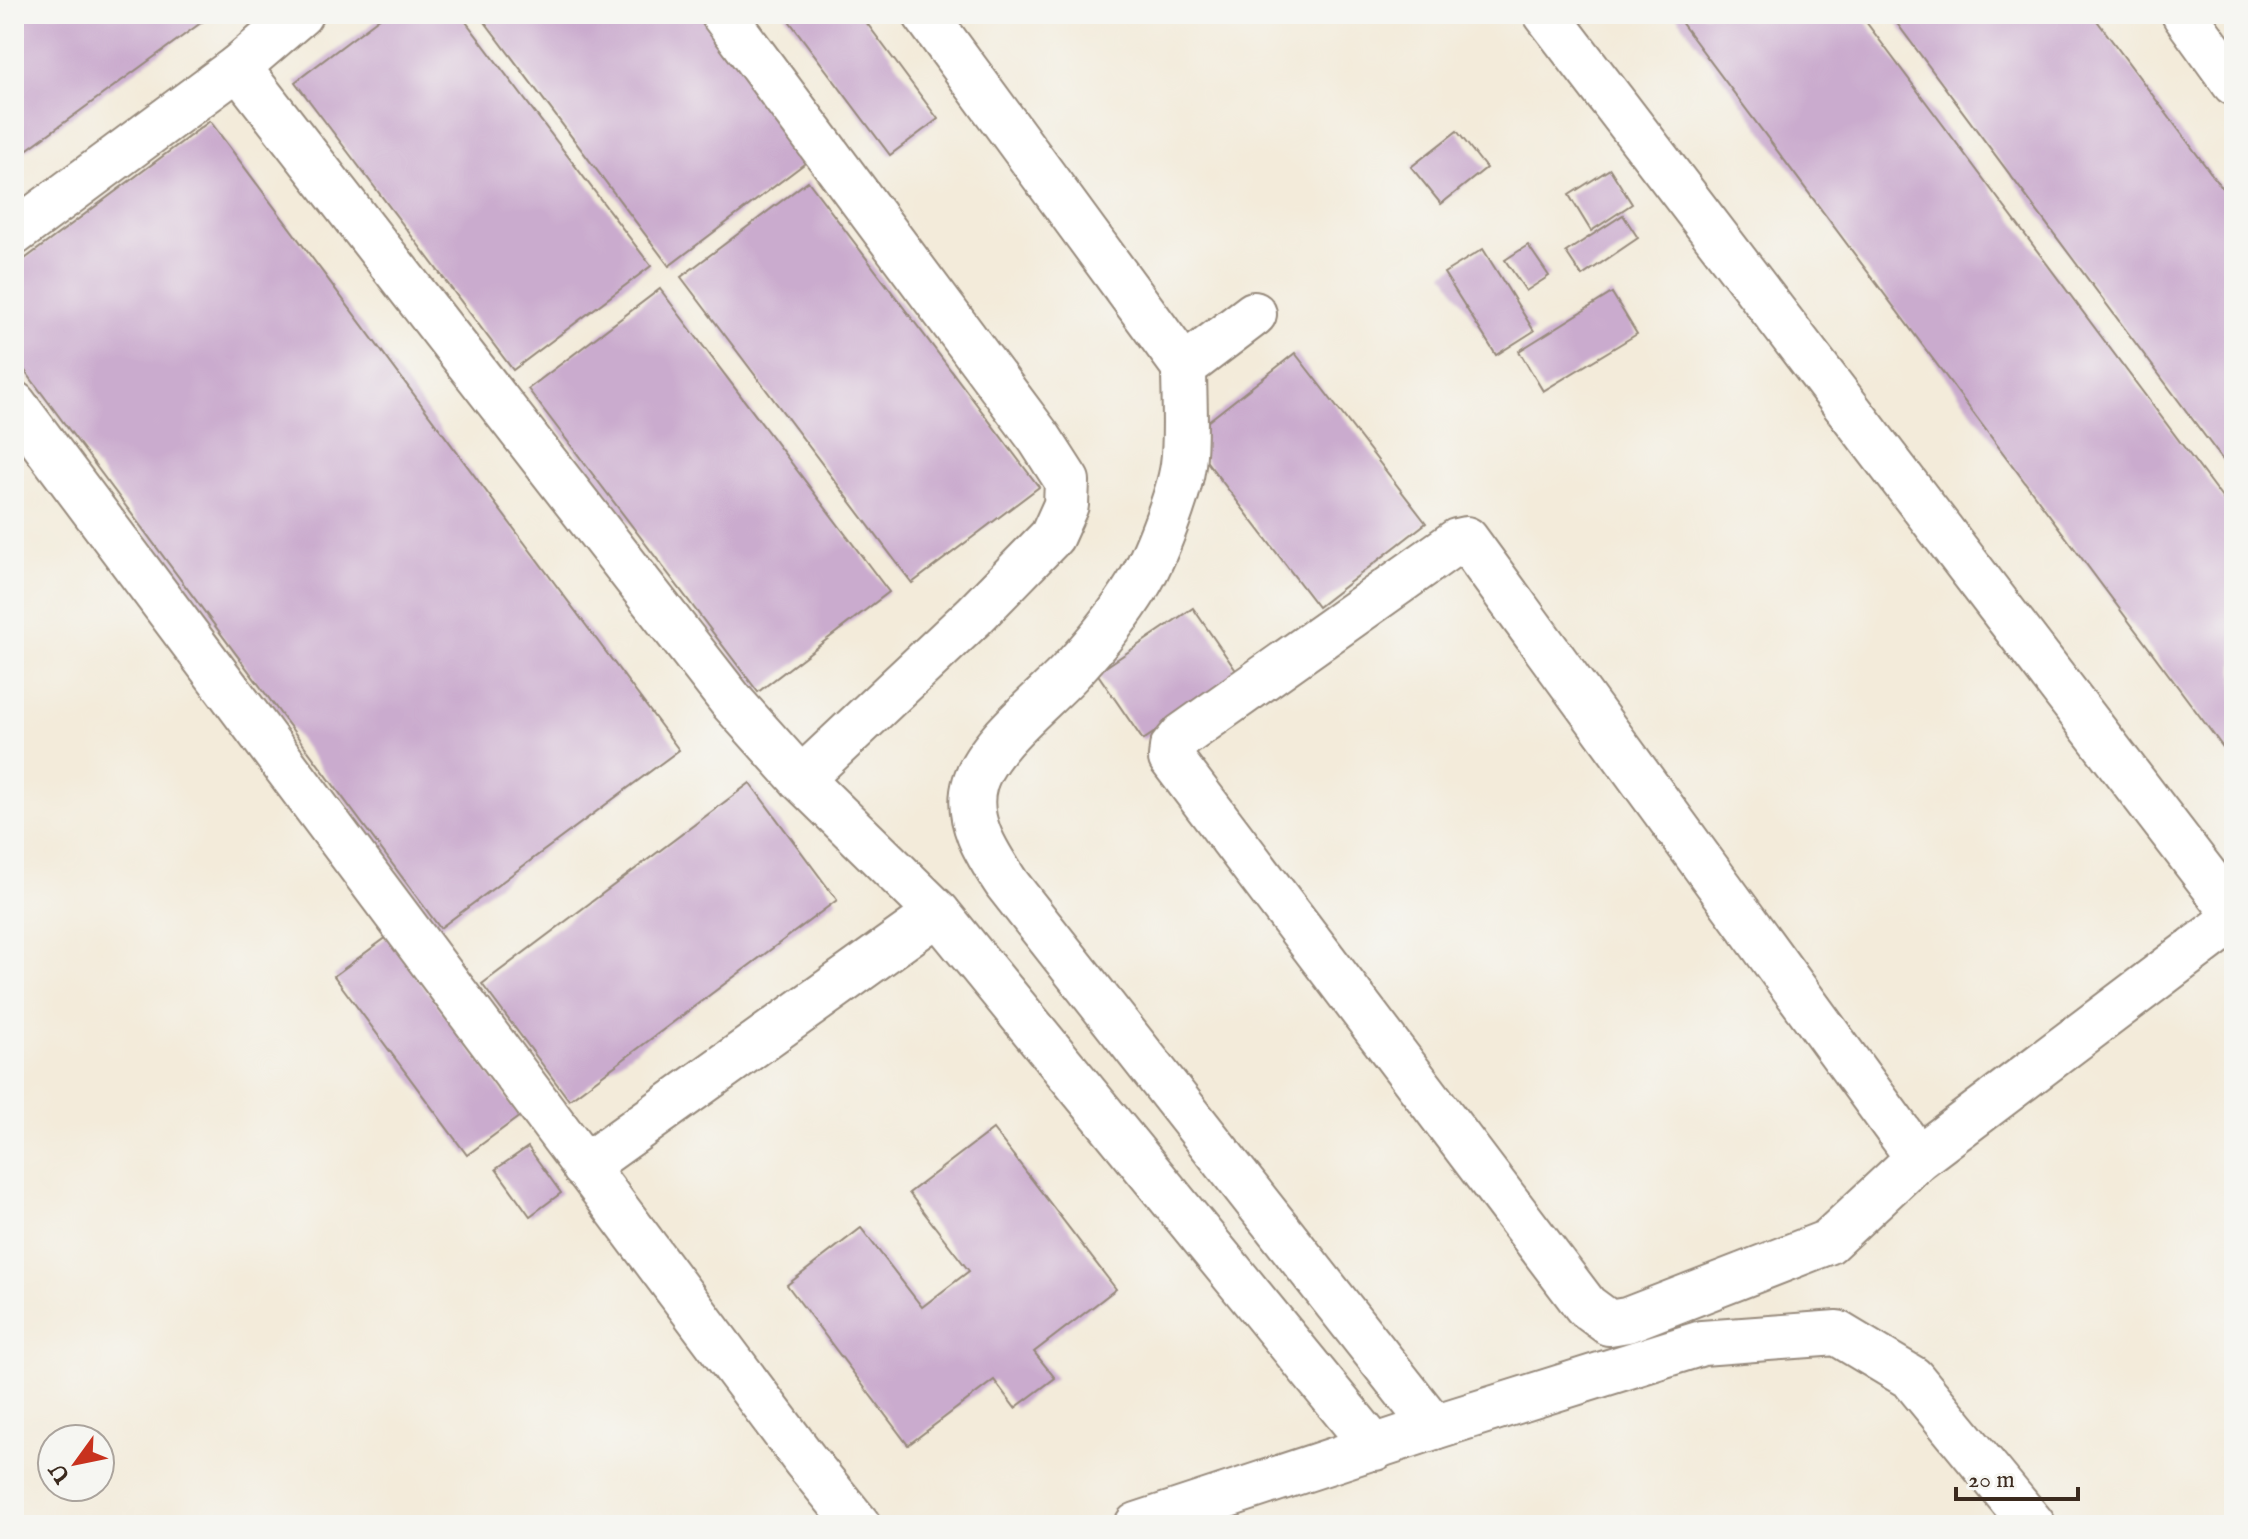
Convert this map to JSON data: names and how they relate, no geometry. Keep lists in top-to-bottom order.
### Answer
{
  "scale_bar": "20 m",
  "north": "bottom left"
}
